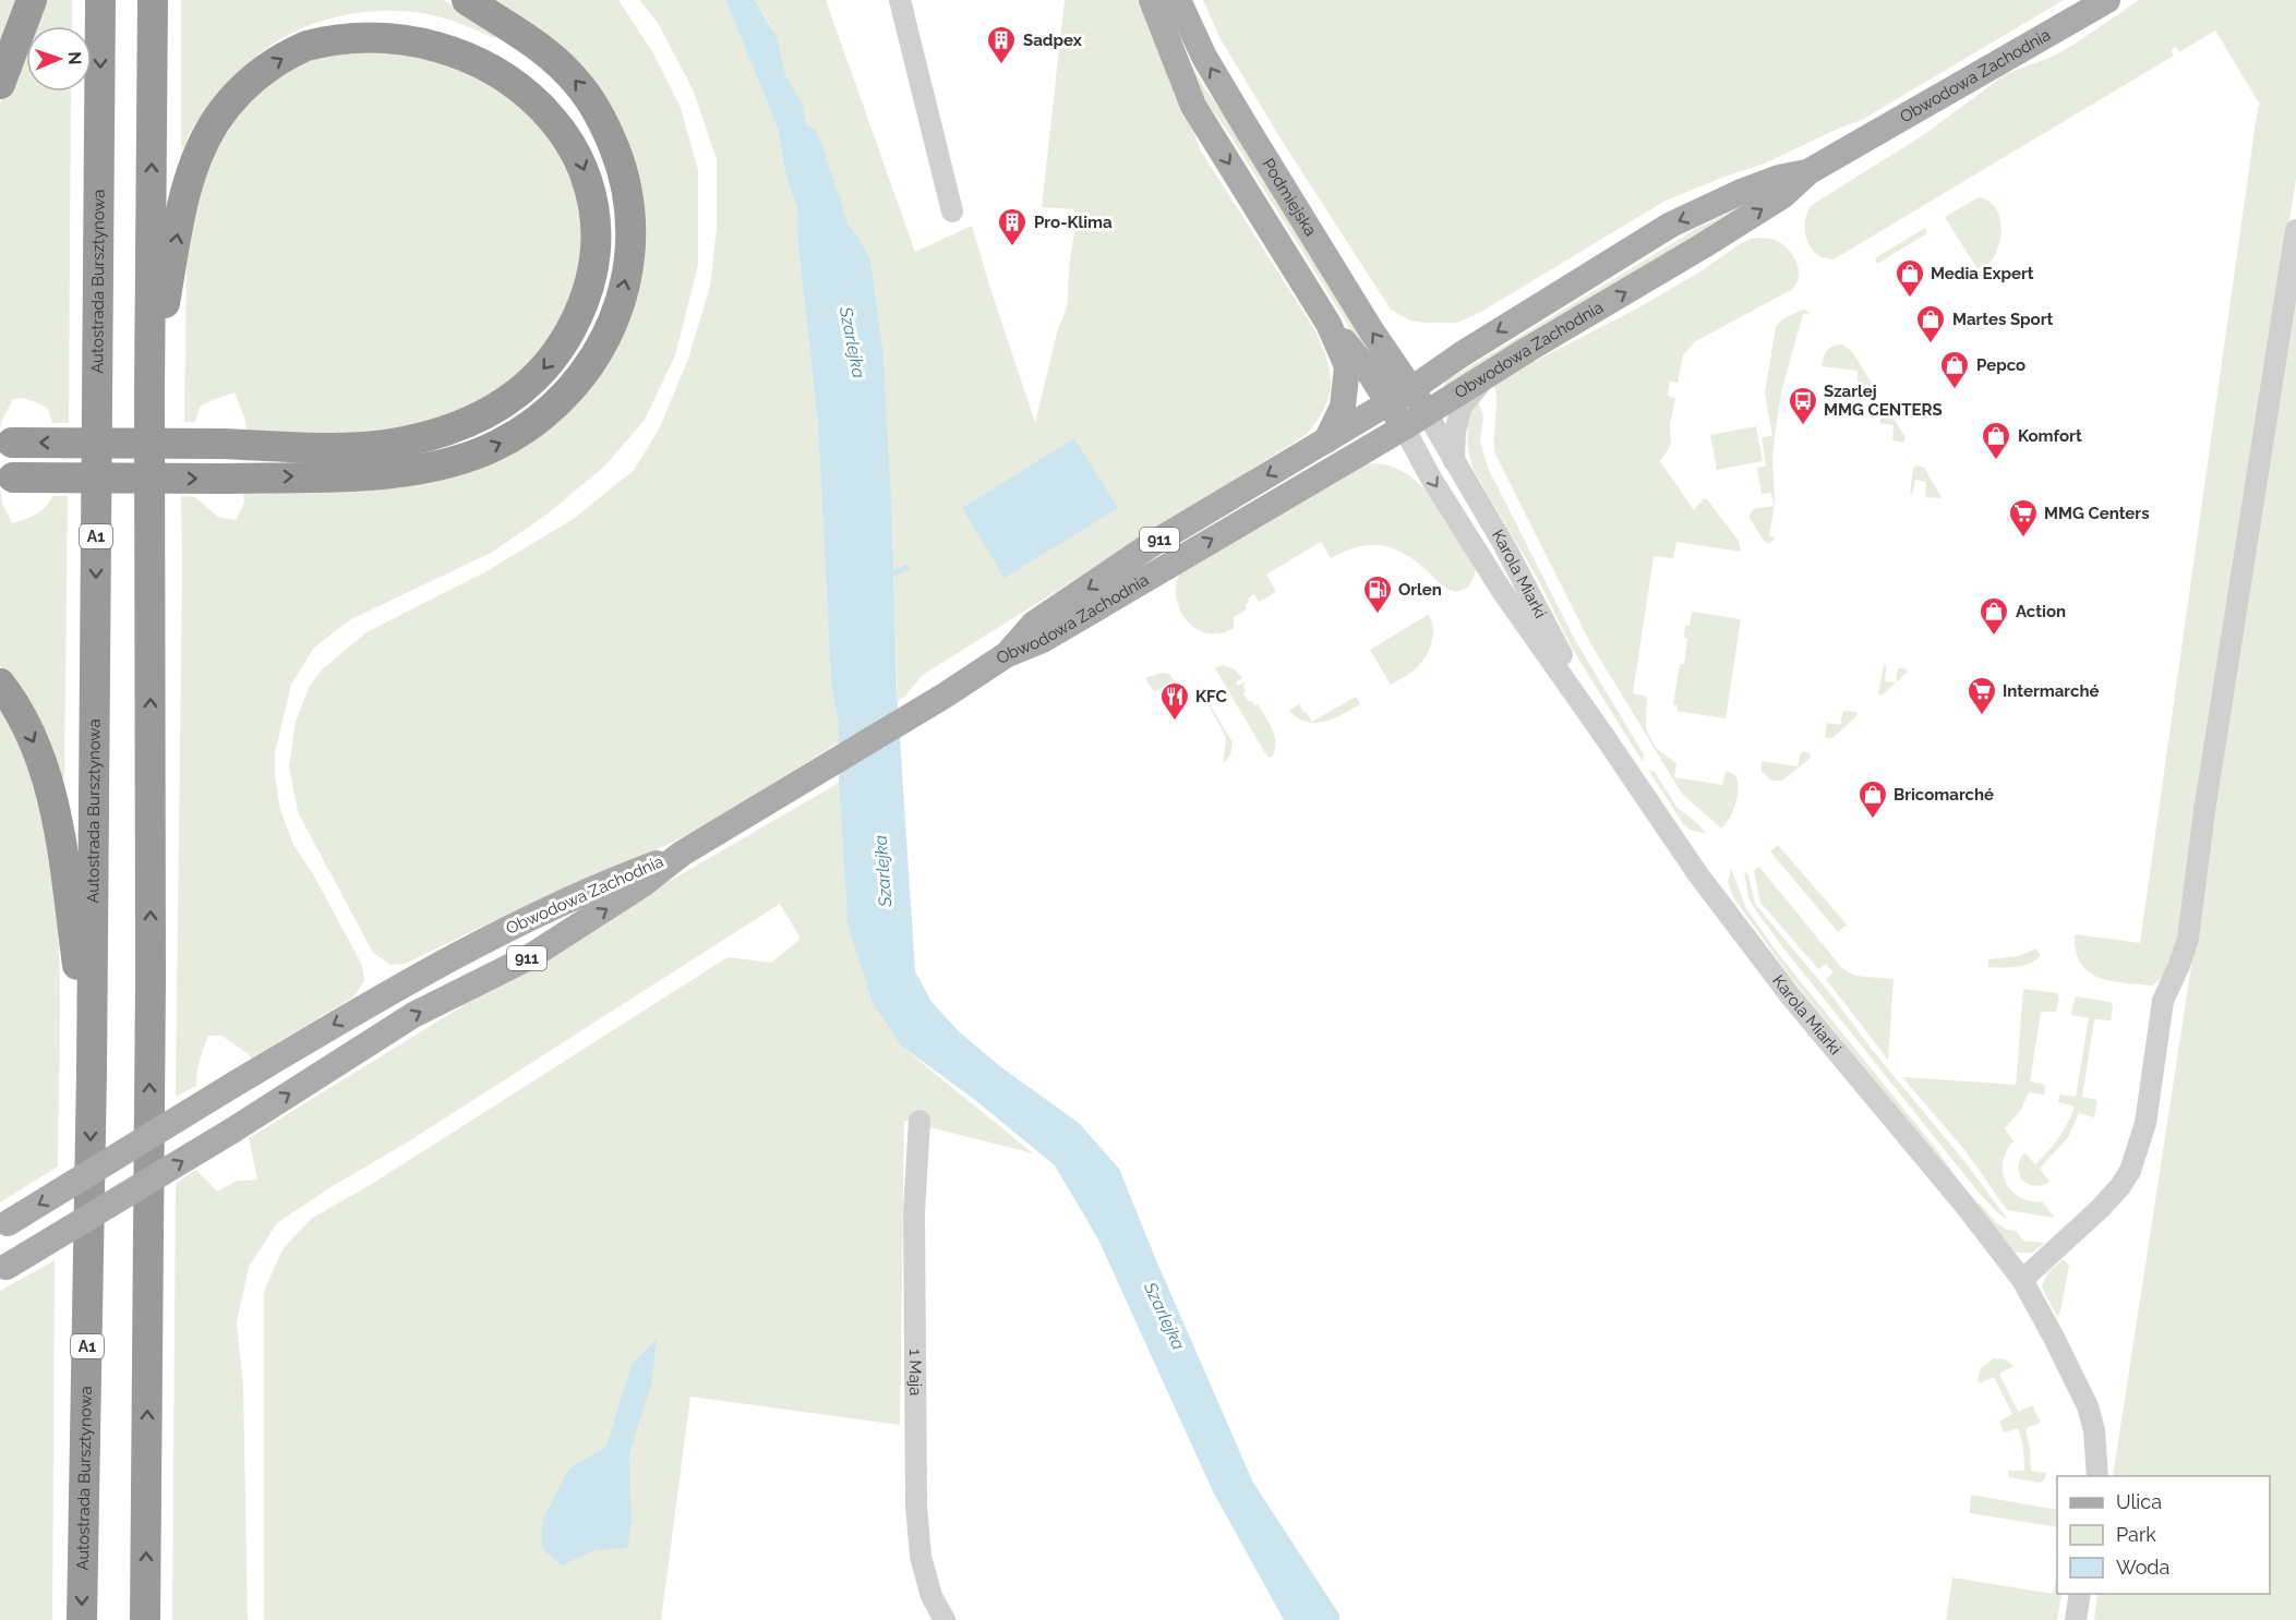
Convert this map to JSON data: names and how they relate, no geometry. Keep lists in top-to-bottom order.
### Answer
{
  "streets": {
    "highway": ["Autostrada Bursztynowa", "A1"],
    "main road": ["Obwodowa Zachodnia", "Podmiejska", "911"],
    "street": ["Karola Miarki", "1 Maja"]
  },
  "crossings": [
    ["Obwodowa Zachodnia", "Podmiejska"],
    ["Obwodowa Zachodnia", "911"],
    ["Obwodowa Zachodnia", "Karola Miarki"],
    ["Podmiejska", "Karola Miarki"]
  ],
  "water": ["Szarlejka"],
  "places": {
    "building": ["Sadpex", "Pro-Klima"],
    "shop": [
      "Media Expert",
      "Martes Sport",
      "Pepco",
      "Komfort",
      "Action",
      "Bricomarché"
    ],
    "bus stop": ["Szarlej MMG CENTERS"],
    "supermarket": ["MMG Centers", "Intermarché"],
    "fuel station": ["Orlen"],
    "restaurant": ["KFC"]
  },
  "legend": ["Ulica", "Park", "Woda"],
  "north": "right"
}
